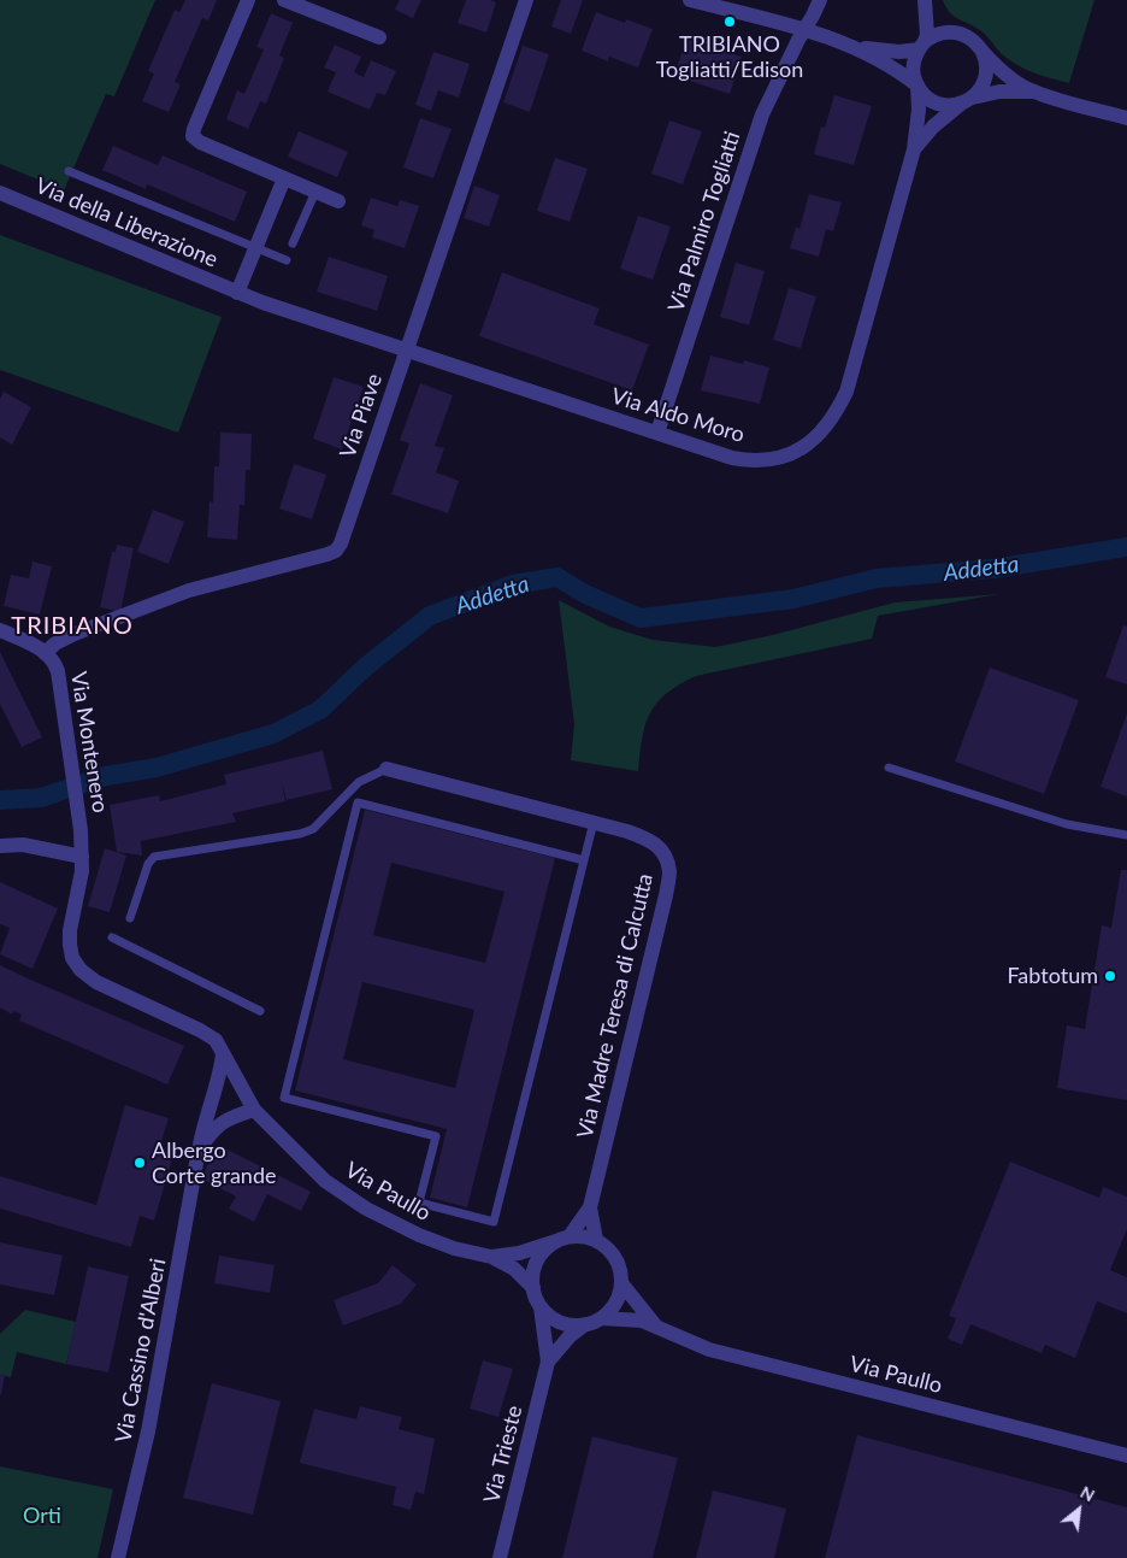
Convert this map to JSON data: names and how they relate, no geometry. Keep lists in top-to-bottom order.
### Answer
{
  "streets": {
    "street": [
      "Via Palmiro Togliatti",
      "Via della Liberazione",
      "Via Piave",
      "Via Aldo Moro",
      "Via Montenero",
      "Via Madre Teresa di Calcutta",
      "Via Paullo",
      "Via Cassino d'Alberi",
      "Via Trieste"
    ]
  },
  "crossings": [
    ["Via Palmiro Togliatti", "Via Aldo Moro"],
    ["Via della Liberazione", "Via Piave"],
    ["Via della Liberazione", "Via Aldo Moro"],
    ["Via Piave", "Via Aldo Moro"],
    ["Via Piave", "Via Montenero"],
    ["Via Montenero", "Via Paullo"],
    ["Via Madre Teresa di Calcutta", "Via Paullo"],
    ["Via Madre Teresa di Calcutta", "Via Trieste"],
    ["Via Paullo", "Via Cassino d'Alberi"],
    ["Via Paullo", "Via Trieste"]
  ],
  "districts": ["TRIBIANO"],
  "water": ["Addetta"],
  "parks": ["Orti"],
  "places": ["TRIBIANO Togliatti/Edison", "Fabtotum", "Albergo Corte grande"],
  "north": "top right"
}
